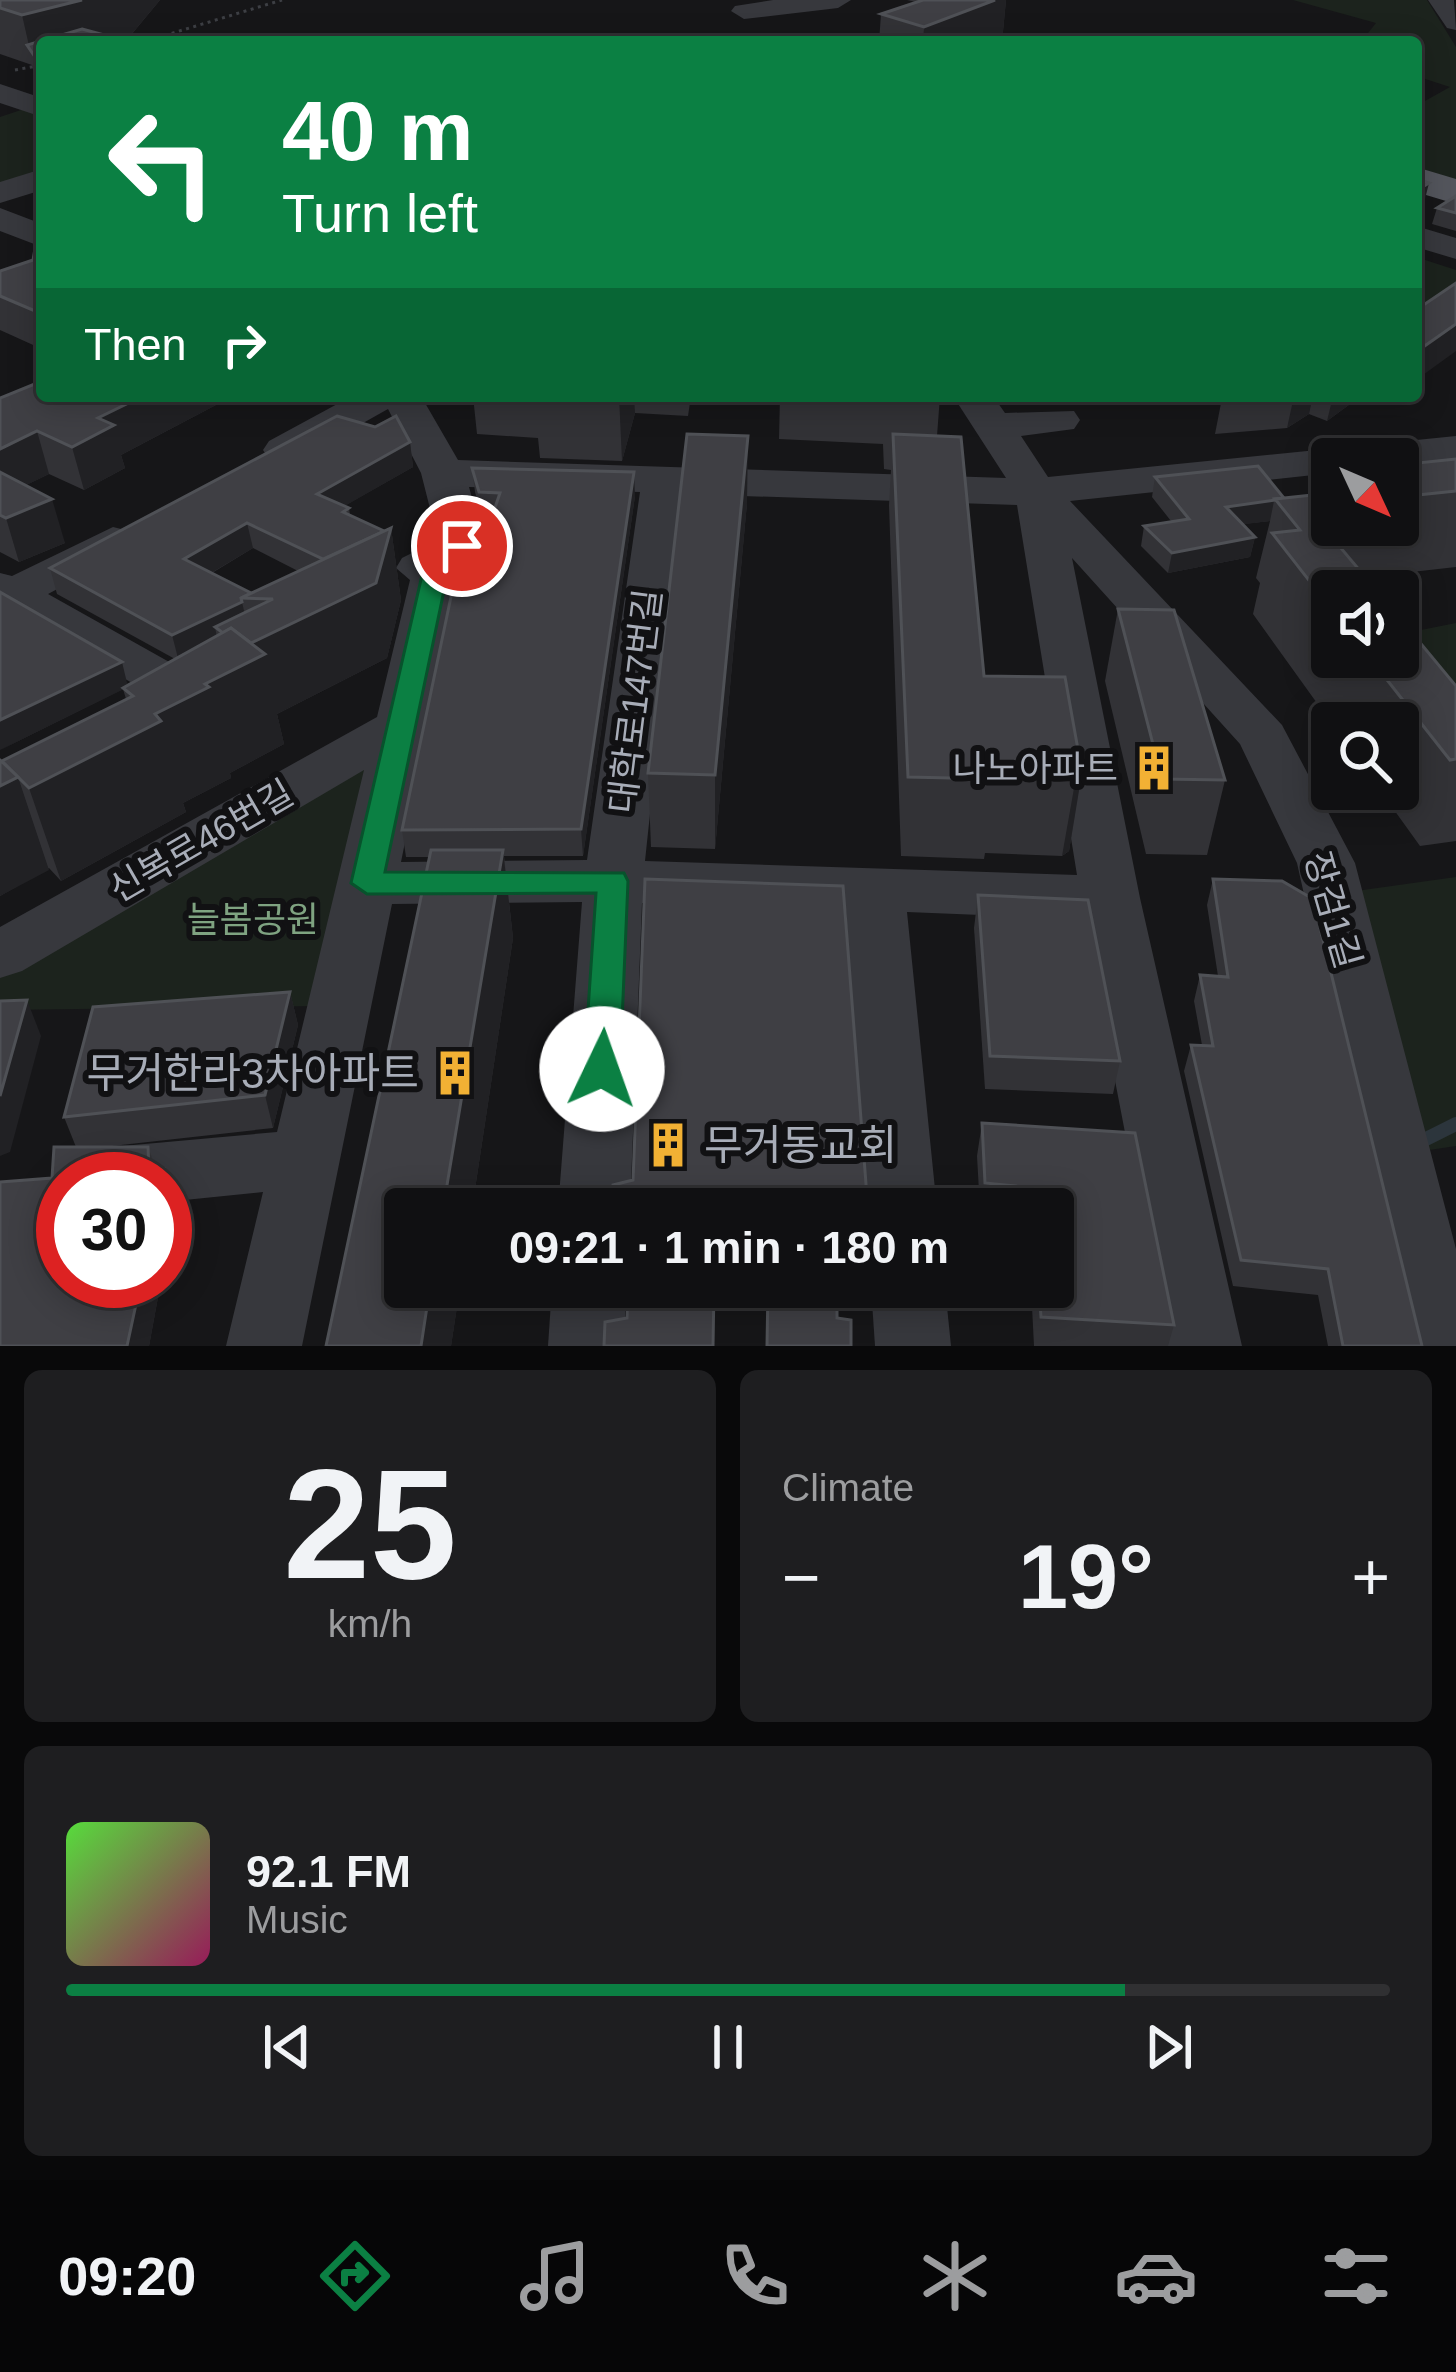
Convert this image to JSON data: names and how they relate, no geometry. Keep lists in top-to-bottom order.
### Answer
{
  "streets": {
    "street": ["대학로147번길", "신복로46번길", "장검1길"]
  },
  "parks": ["늘봄공원"],
  "places": {
    "building": ["나노아파트", "무거한라3차아파트", "무거동교회"]
  },
  "north": "bottom right",
  "page": {
    "turn": ["40 m", "Turn left"],
    "then": "Then",
    "limit": "30",
    "trip": "09:21 · 1 min · 180 m",
    "tile": [
      ["25", "km/h"],
      "Climate"
    ],
    "heat": ["−", "19°", "+"],
    "song": ["92.1 FM", "Music"],
    "tabs": "09:20"
  }
}
